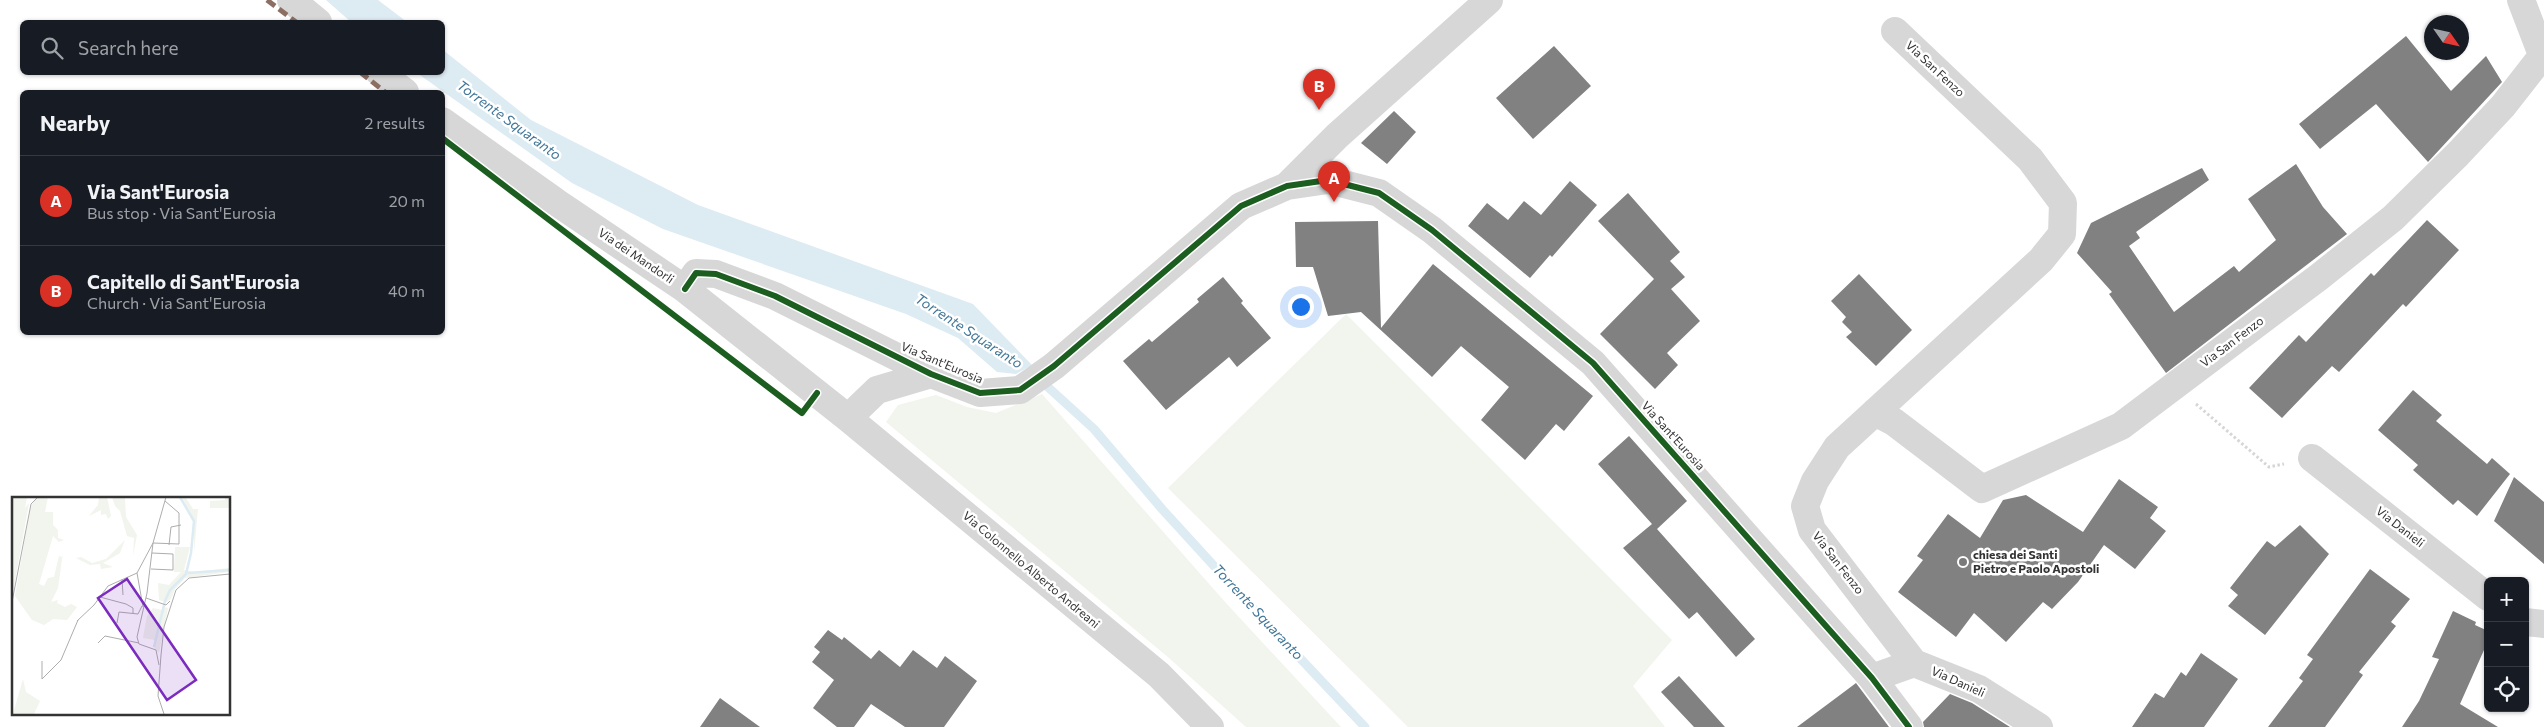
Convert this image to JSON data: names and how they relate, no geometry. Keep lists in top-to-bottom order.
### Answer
{
  "streets": {
    "street": [
      "Via San Fenzo",
      "Via dei Mandorli",
      "Via Sant'Eurosia",
      "Via Danieli",
      "Via Colonnello Alberto Andreani"
    ]
  },
  "crossings": [
    ["Via San Fenzo", "Via Danieli"],
    ["Via dei Mandorli", "Via Sant'Eurosia"],
    ["Via dei Mandorli", "Via Colonnello Alberto Andreani"],
    ["Via Sant'Eurosia", "Via Colonnello Alberto Andreani"]
  ],
  "water": ["Torrente Squaranto"],
  "places": ["chiesa dei Santi Pietro e Paolo Apostoli"],
  "north": "bottom right",
  "page": {
    "search": "Search here",
    "pins": ["B", "A"],
    "heading": ["Nearby", "2 results"],
    "list": [
      {
        "mark": "A",
        "name": "Via Sant'Eurosia",
        "note": "Bus stop · Via Sant'Eurosia",
        "value": "20 m"
      },
      {
        "mark": "B",
        "name": "Capitello di Sant'Eurosia",
        "note": "Church · Via Sant'Eurosia",
        "value": "40 m"
      }
    ],
    "map_buttons": ["+", "−"]
  }
}
